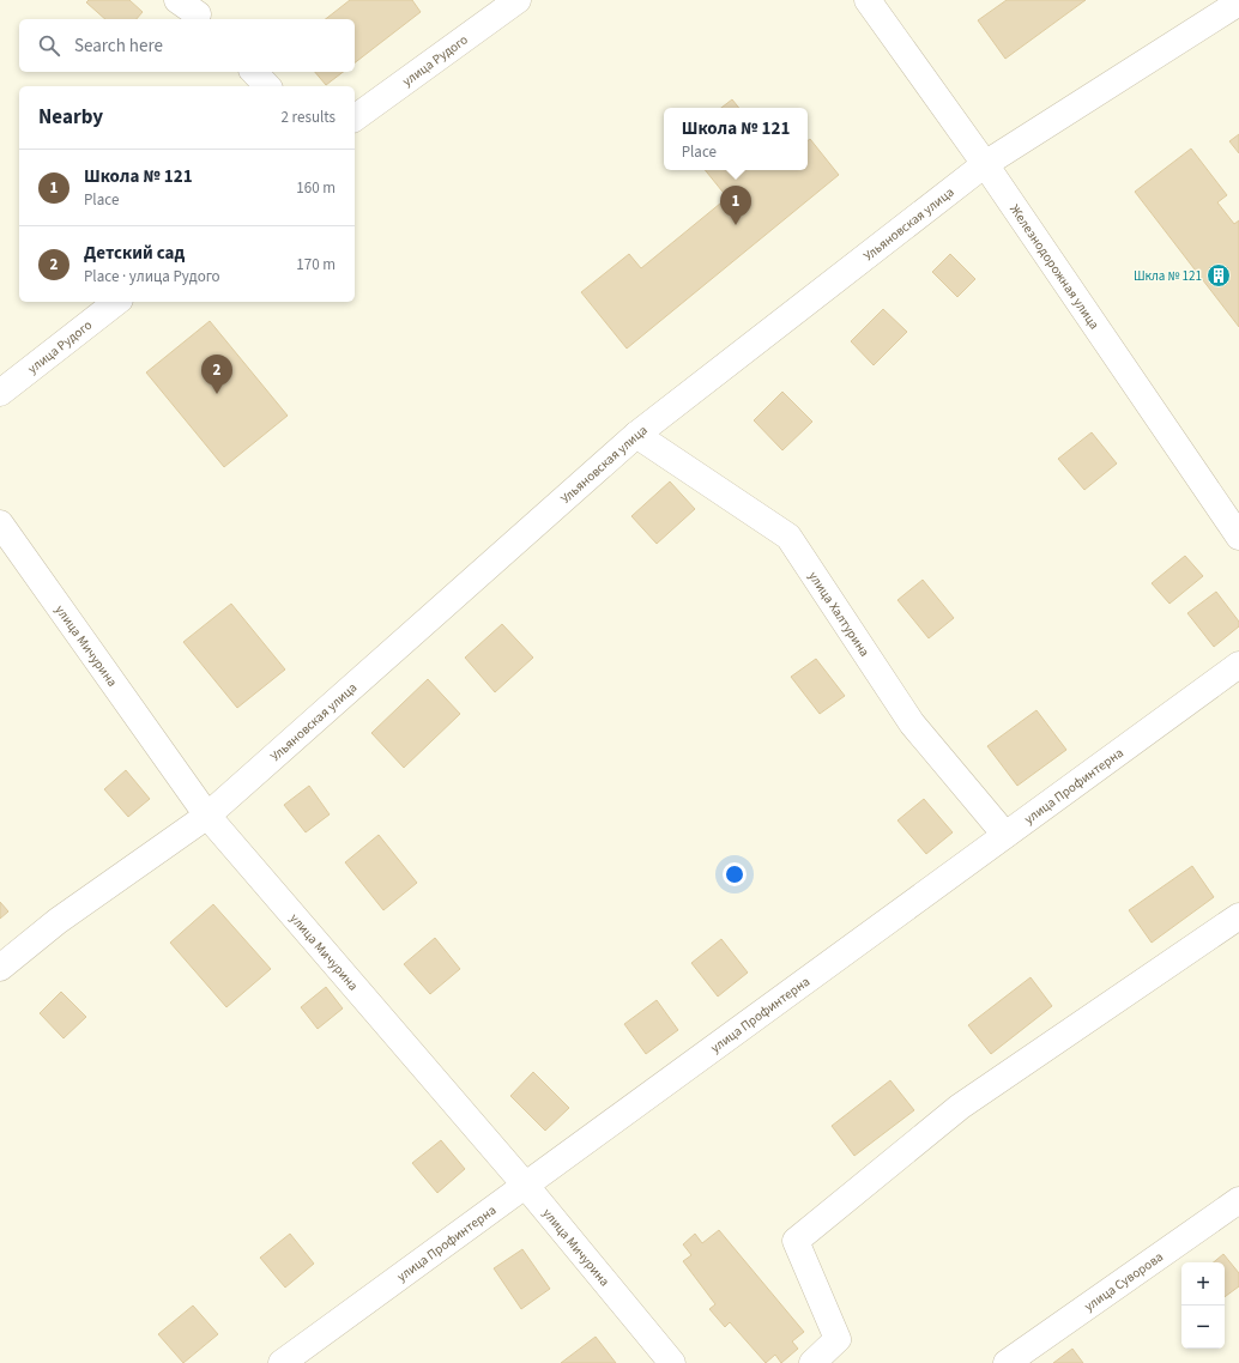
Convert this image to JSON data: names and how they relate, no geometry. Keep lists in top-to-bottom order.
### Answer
{
  "streets": {
    "street": [
      "улица Рудого",
      "Ульяновская улица",
      "Железнодорожная улица",
      "улица Халтурина",
      "улица Мичурина",
      "улица Профинтерна",
      "улица Суворова"
    ]
  },
  "crossings": [
    ["Ульяновская улица", "Железнодорожная улица"],
    ["Ульяновская улица", "улица Халтурина"],
    ["Ульяновская улица", "улица Мичурина"],
    ["улица Халтурина", "улица Профинтерна"],
    ["улица Мичурина", "улица Профинтерна"]
  ],
  "places": {
    "building": ["Шкла № 121"]
  },
  "page": {
    "search": "Search here",
    "heading": ["Nearby", "2 results"],
    "popup": ["Школа № 121", "Place"],
    "list": [
      {
        "mark": "1",
        "name": "Школа № 121",
        "note": "Place",
        "value": "160 m"
      },
      {
        "mark": "2",
        "name": "Детский сад",
        "note": "Place · улица Рудого",
        "value": "170 m"
      }
    ],
    "pins": ["1", "2"],
    "map_buttons": ["+", "−"]
  }
}
